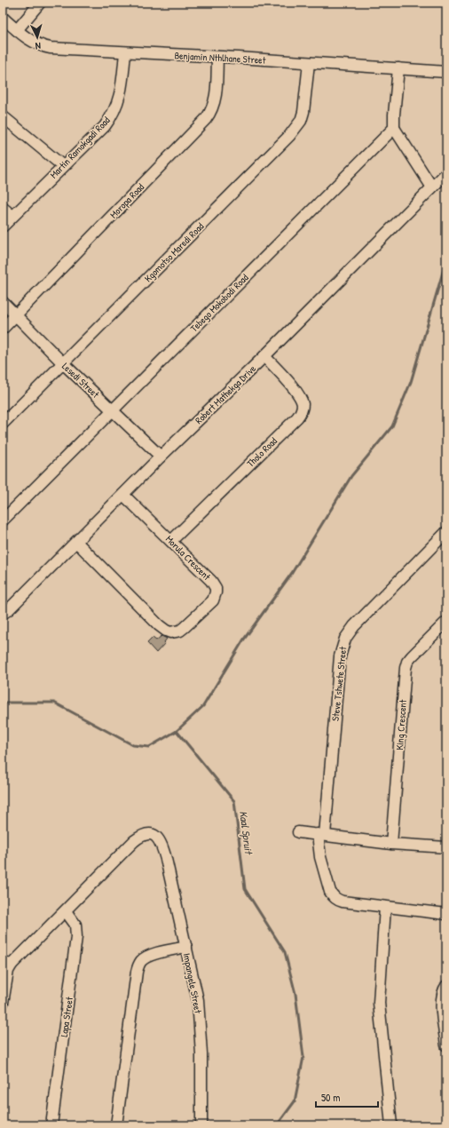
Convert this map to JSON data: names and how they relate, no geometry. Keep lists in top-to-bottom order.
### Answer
{
  "streets": {
    "street": [
      "Benjamin Nthlhane Street",
      "Martin Ramokgadi Road",
      "Moropa Road",
      "Kgomotso Maredi Road",
      "Tebego Mokobodi Road",
      "Lesedi Street",
      "Robert Mathekga Drive",
      "Tholo Road",
      "Morula Crescent",
      "Steve Tshwete Street",
      "King Crescent",
      "Impangele Street",
      "Lapa Street"
    ]
  },
  "crossings": [
    ["Benjamin Nthlhane Street", "Martin Ramokgadi Road"],
    ["Benjamin Nthlhane Street", "Moropa Road"],
    ["Benjamin Nthlhane Street", "Kgomotso Maredi Road"],
    ["Moropa Road", "Lesedi Street"],
    ["Kgomotso Maredi Road", "Lesedi Street"],
    ["Tebego Mokobodi Road", "Lesedi Street"],
    ["Lesedi Street", "Robert Mathekga Drive"],
    ["Robert Mathekga Drive", "Tholo Road"],
    ["Robert Mathekga Drive", "Morula Crescent"],
    ["Tholo Road", "Morula Crescent"],
    ["Impangele Street", "Lapa Street"]
  ],
  "water": ["Kaal Spruit"],
  "scale_bar": "50 m",
  "north": "bottom"
}
